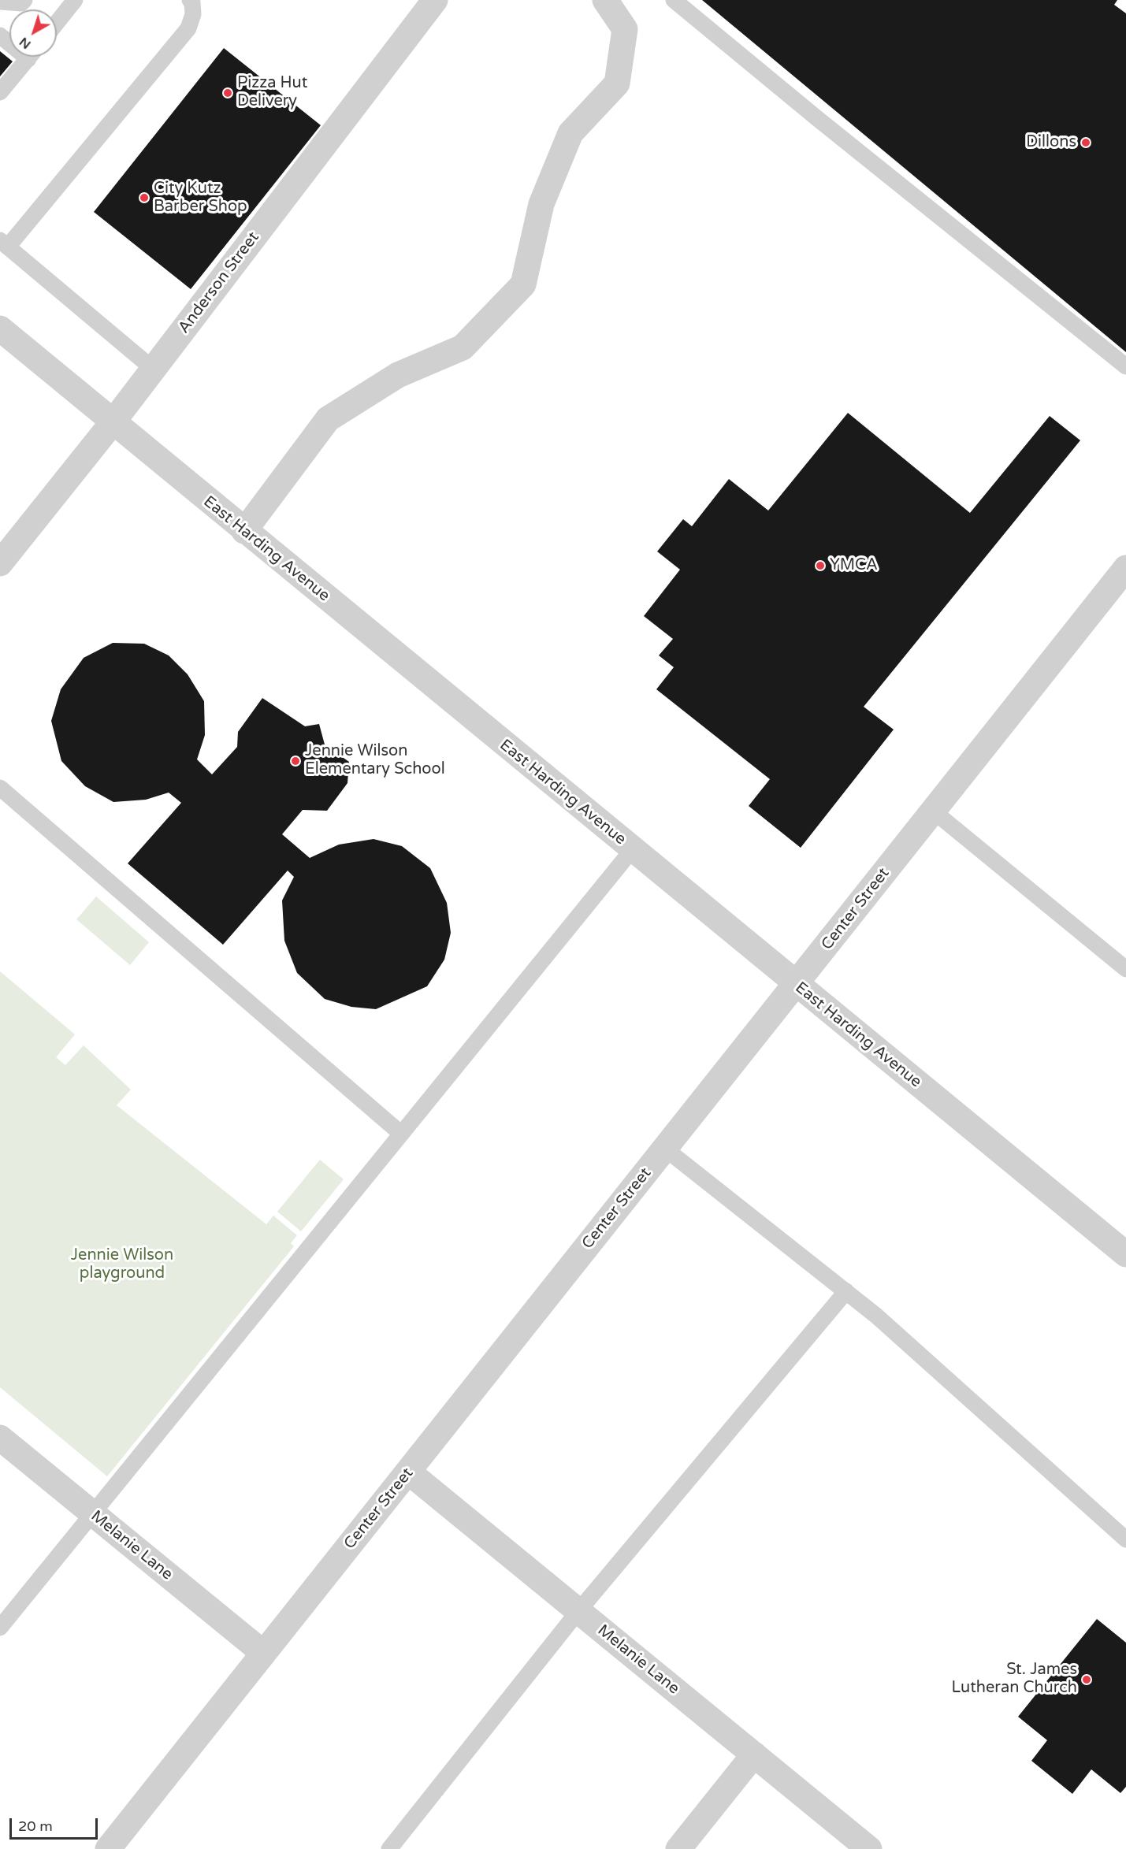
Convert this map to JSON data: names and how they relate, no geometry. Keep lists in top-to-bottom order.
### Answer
{
  "streets": {
    "street": [
      "Anderson Street",
      "East Harding Avenue",
      "Center Street",
      "Melanie Lane"
    ]
  },
  "crossings": [
    ["Anderson Street", "East Harding Avenue"],
    ["East Harding Avenue", "Center Street"],
    ["Center Street", "Melanie Lane"]
  ],
  "parks": ["Jennie Wilson playground"],
  "places": [
    "Pizza Hut Delivery",
    "Dillons",
    "City Kutz Barber Shop",
    "YMCA",
    "Jennie Wilson Elementary School",
    "St. James Lutheran Church"
  ],
  "scale_bar": "20 m",
  "north": "bottom left"
}
